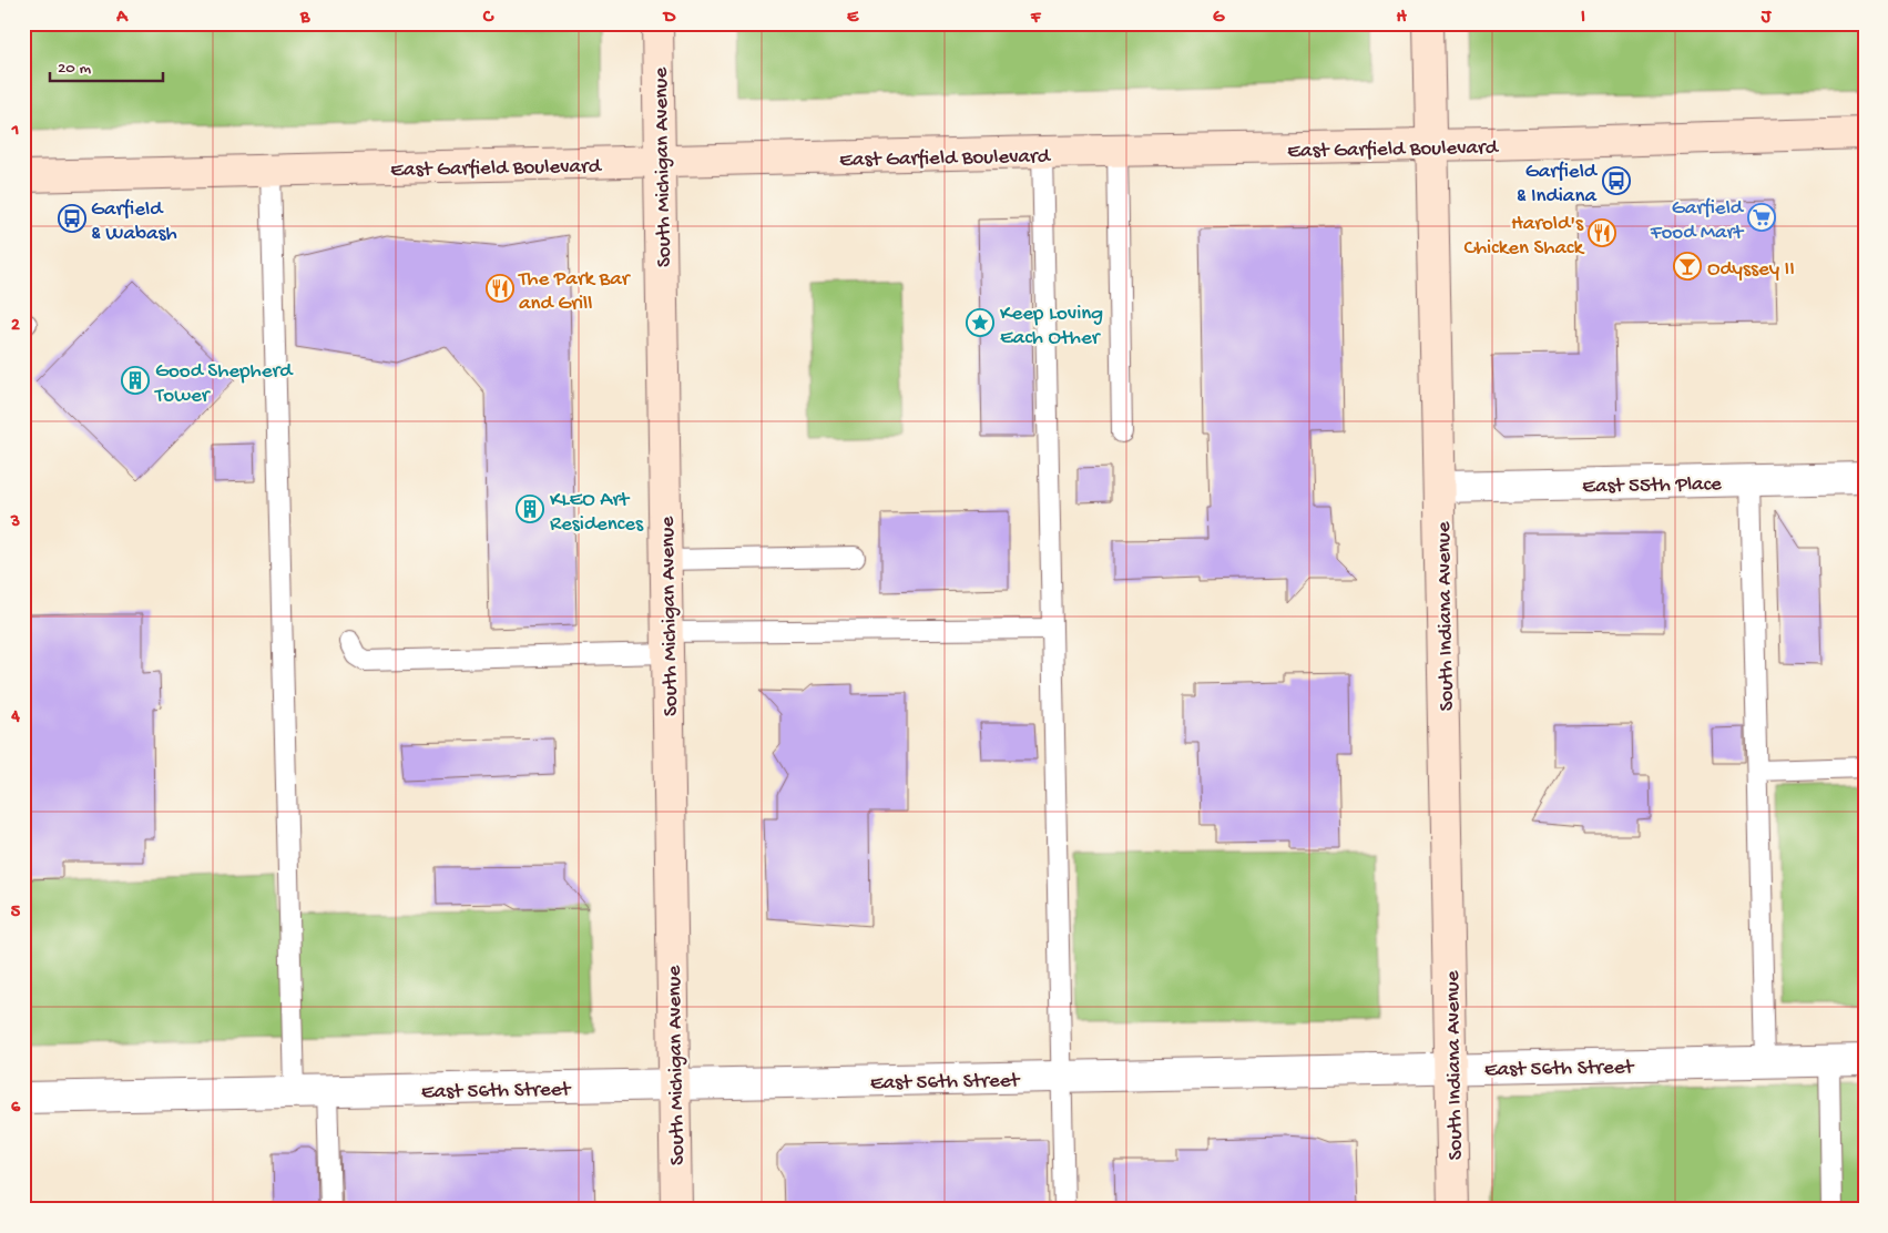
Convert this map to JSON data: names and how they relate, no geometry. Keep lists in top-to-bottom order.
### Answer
{
  "streets": {
    "street": [
      "East Garfield Boulevard",
      "South Michigan Avenue",
      "East 55th Place",
      "South Indiana Avenue",
      "East 56th Street"
    ]
  },
  "crossings": [
    ["East Garfield Boulevard", "South Michigan Avenue"],
    ["East Garfield Boulevard", "South Indiana Avenue"],
    ["South Michigan Avenue", "East 56th Street"],
    ["East 55th Place", "South Indiana Avenue"],
    ["South Indiana Avenue", "East 56th Street"]
  ],
  "places": {
    "bus stop": ["Garfield & Indiana", "Garfield & Wabash"],
    "supermarket": ["Garfield Food Mart"],
    "restaurant": ["Harold's Chicken Shack", "The Park Bar and Grill"],
    "bar": ["Odyssey II"],
    "place": ["Keep Loving Each Other"],
    "building": ["Good Shepherd Tower", "KLEO Art Residences"]
  },
  "scale_bar": "20 m",
  "grid": {
    "columns": [
      "A",
      "B",
      "C",
      "D",
      "E",
      "F",
      "G",
      "H",
      "I",
      "J"
    ],
    "rows": [
      "1",
      "2",
      "3",
      "4",
      "5",
      "6"
    ]
  }
}
